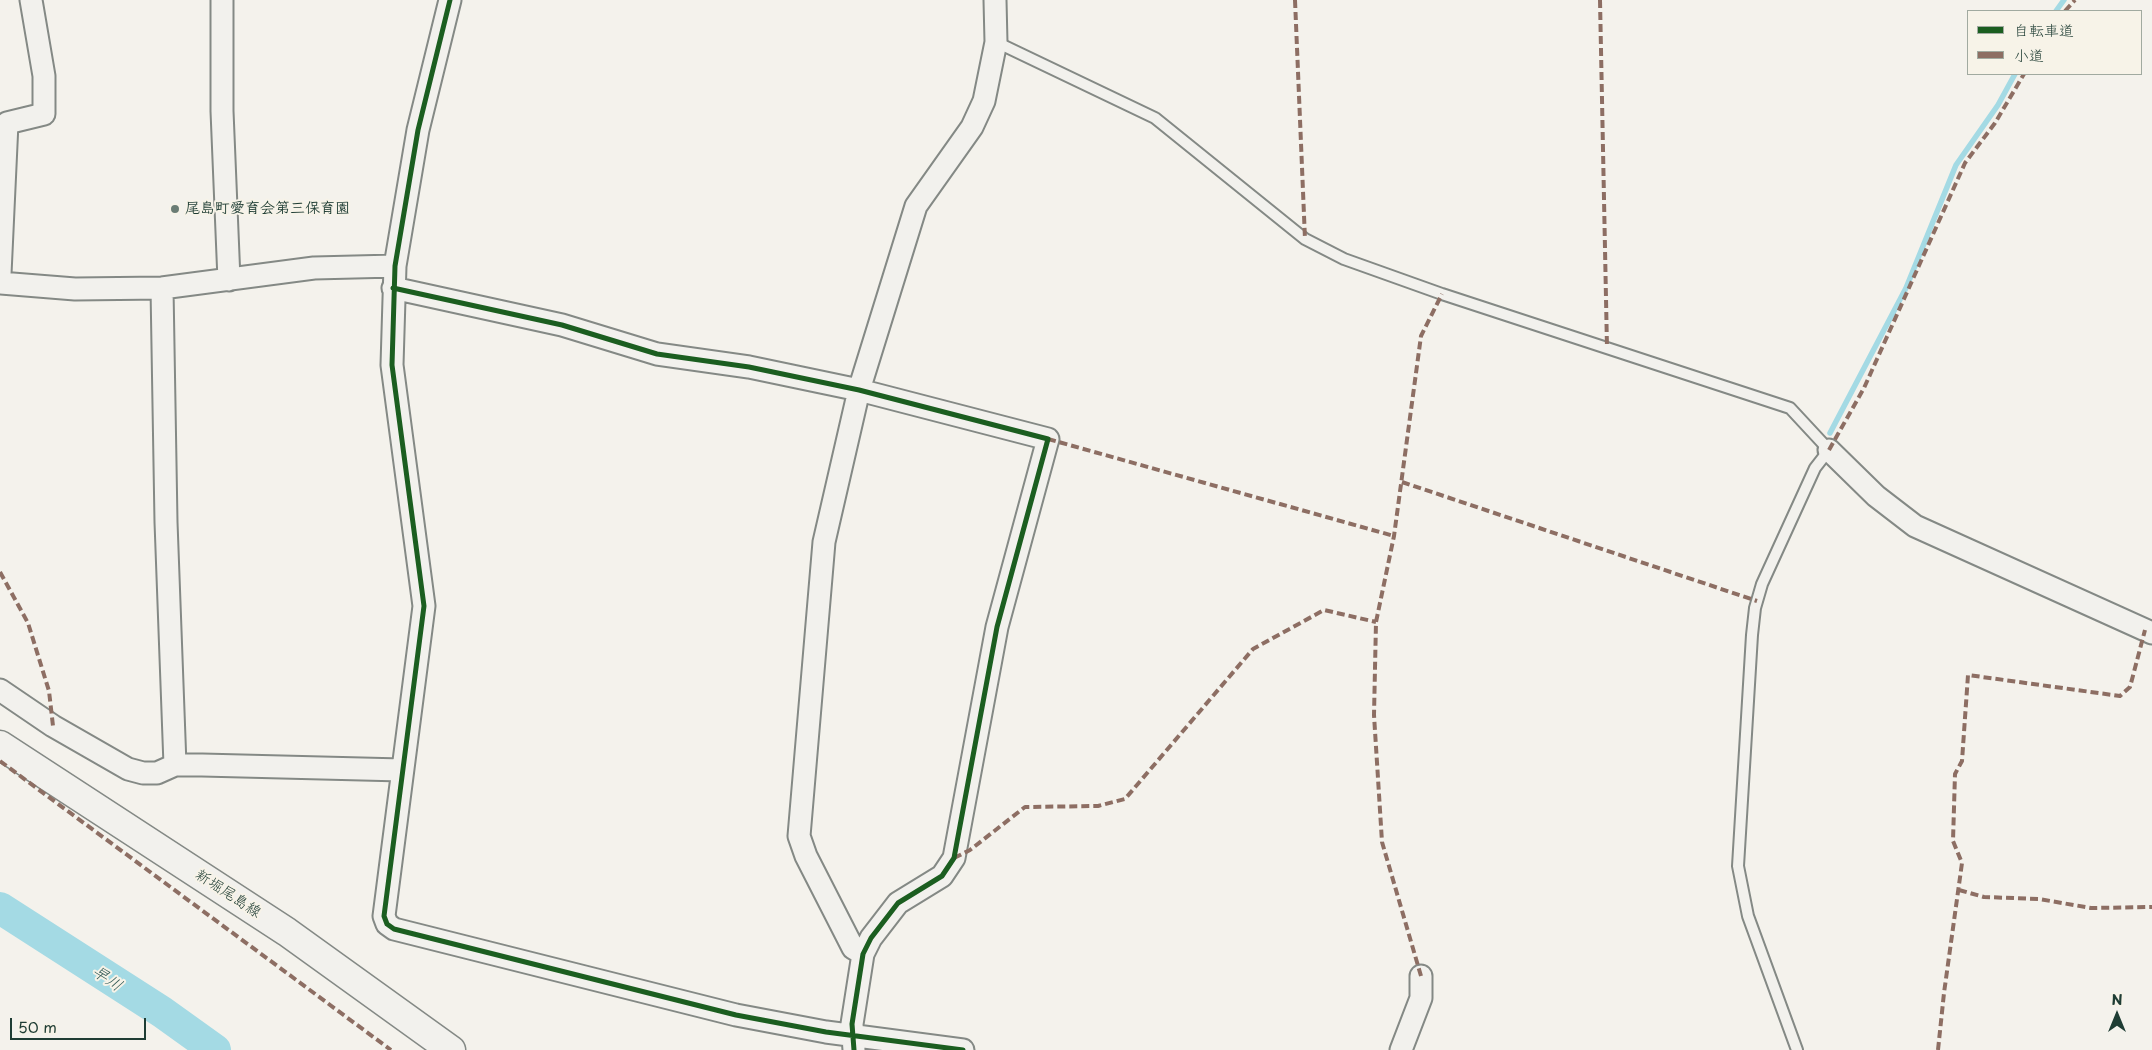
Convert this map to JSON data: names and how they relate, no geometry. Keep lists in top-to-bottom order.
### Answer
{
  "streets": {
    "main road": ["新堀尾島線"]
  },
  "water": ["早川"],
  "places": ["尾島町愛育会第三保育園"],
  "legend": ["自転車道", "小道"],
  "scale_bar": "50 m",
  "north": "top"
}
